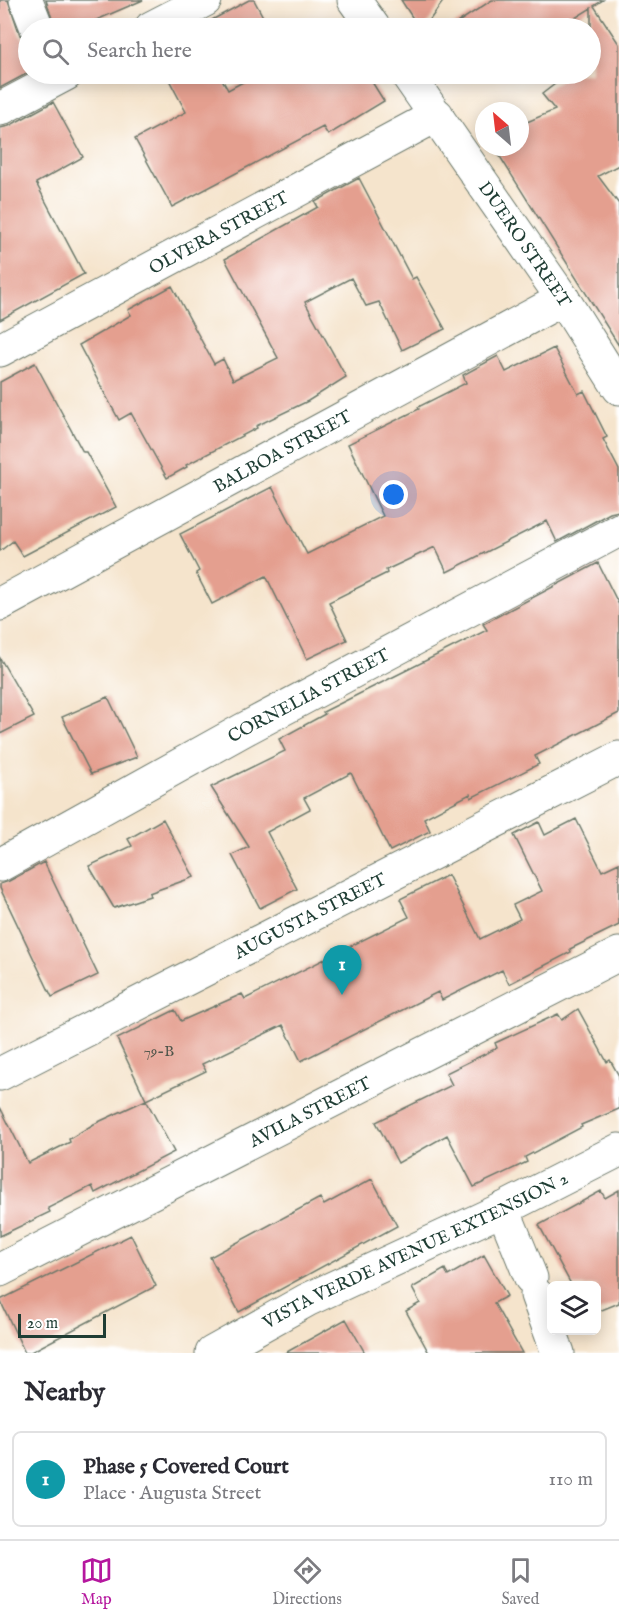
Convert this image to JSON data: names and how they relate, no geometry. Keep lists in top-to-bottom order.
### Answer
{
  "streets": {
    "street": [
      "OLVERA STREET",
      "DUERO STREET",
      "BALBOA STREET",
      "CORNELIA STREET",
      "AUGUSTA STREET",
      "AVILA STREET",
      "VISTA VERDE AVENUE EXTENSION 2"
    ]
  },
  "crossings": [
    ["OLVERA STREET", "DUERO STREET"],
    ["DUERO STREET", "BALBOA STREET"]
  ],
  "house_numbers": ["79-B"],
  "scale_bar": "20 m",
  "north": "top left",
  "page": {
    "search": "Search here",
    "pins": "1",
    "scale": "20 m",
    "heading": "Nearby",
    "list": [
      {
        "mark": "1",
        "name": "Phase 5 Covered Court",
        "note": "Place · Augusta Street",
        "value": "110 m"
      }
    ],
    "nav": ["Map", "Directions", "Saved"]
  }
}
